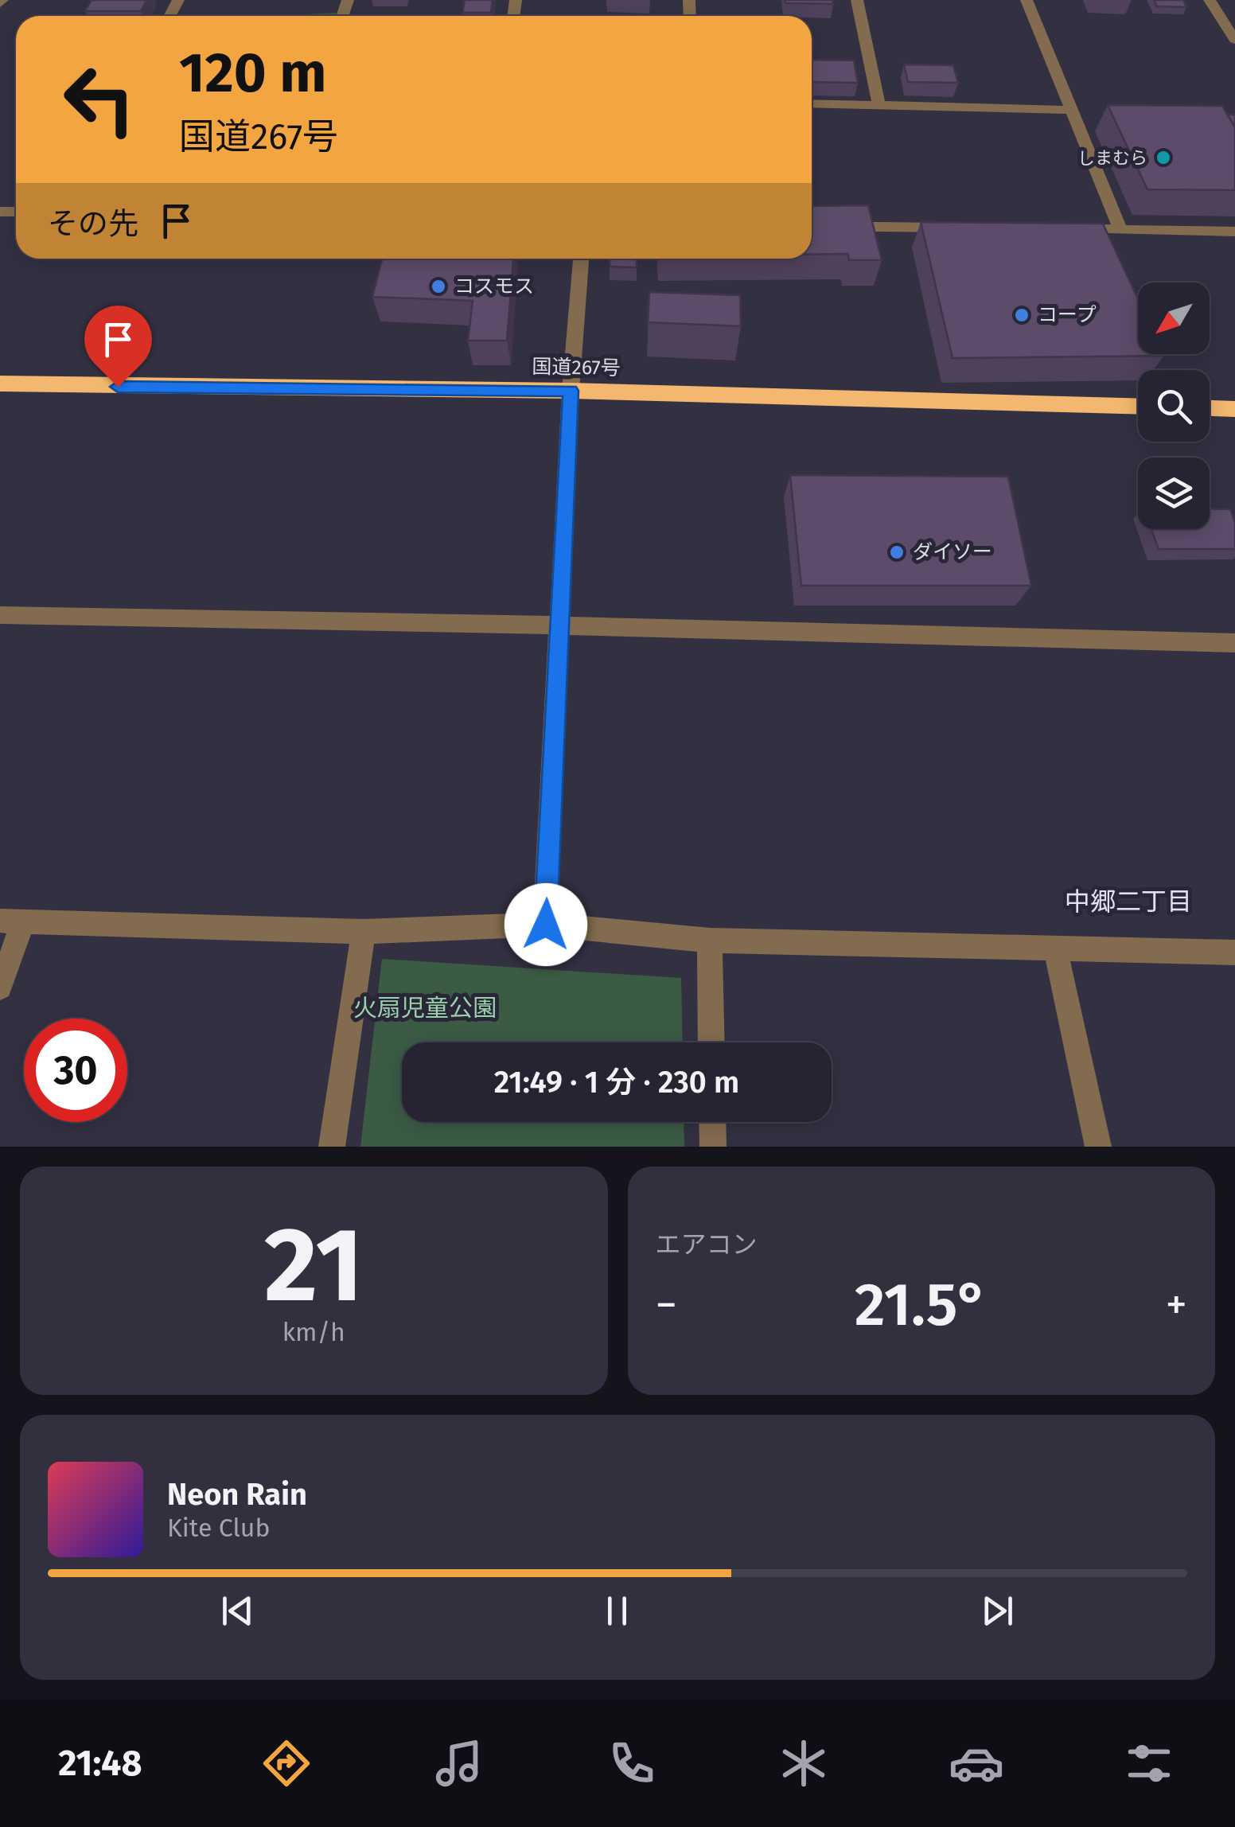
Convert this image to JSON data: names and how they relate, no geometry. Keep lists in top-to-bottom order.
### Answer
{
  "streets": {
    "highway": ["国道267号"]
  },
  "districts": ["中郷二丁目"],
  "parks": ["火扇児童公園"],
  "places": [
    "しまむら",
    "コスモス",
    "コープ",
    "ダイソー"
  ],
  "north": "bottom left",
  "page": {
    "turn": ["120 m", "国道267号"],
    "then": "その先",
    "limit": "30",
    "trip": "21:49 · 1 分 · 230 m",
    "tile": [
      ["21", "km/h"],
      "エアコン"
    ],
    "heat": ["−", "21.5°", "+"],
    "song": ["Neon Rain", "Kite Club"],
    "tabs": "21:48"
  }
}
